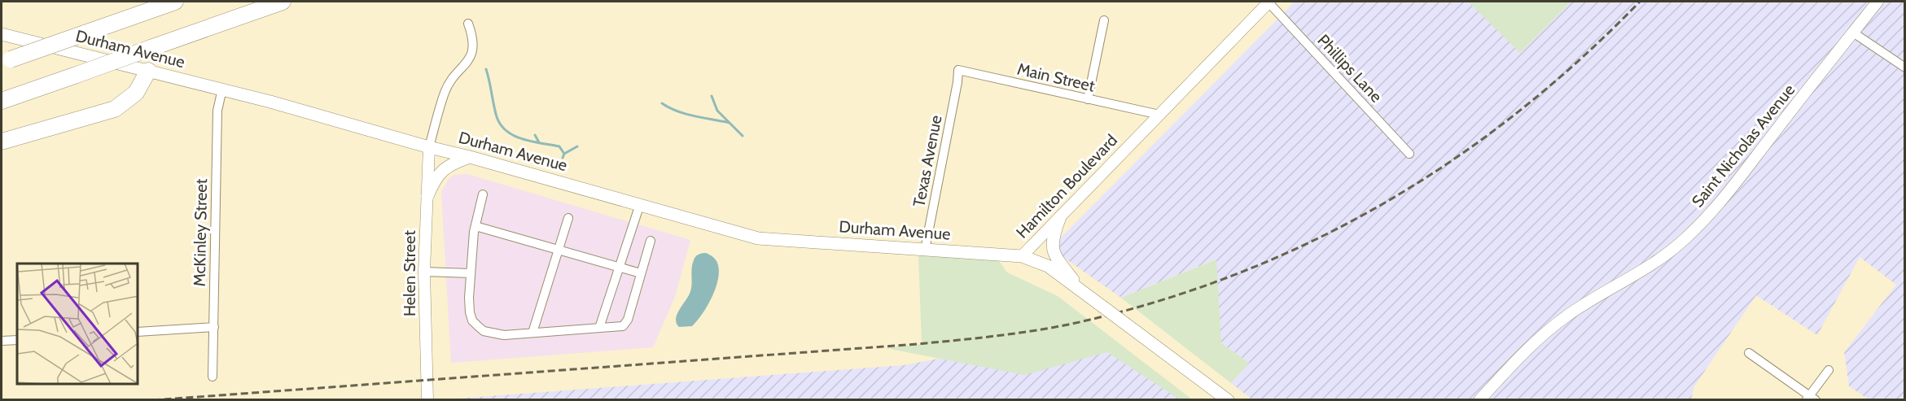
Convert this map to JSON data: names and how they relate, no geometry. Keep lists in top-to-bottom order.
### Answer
{
  "streets": {
    "main road": ["Durham Avenue", "Hamilton Boulevard"],
    "street": [
      "Phillips Lane",
      "Main Street",
      "Saint Nicholas Avenue",
      "Texas Avenue",
      "McKinley Street",
      "Helen Street"
    ]
  },
  "crossings": [
    ["Durham Avenue", "Texas Avenue"],
    ["Durham Avenue", "Hamilton Boulevard"],
    ["Durham Avenue", "McKinley Street"],
    ["Durham Avenue", "Helen Street"],
    ["Phillips Lane", "Hamilton Boulevard"],
    ["Main Street", "Texas Avenue"],
    ["Main Street", "Hamilton Boulevard"]
  ]
}
